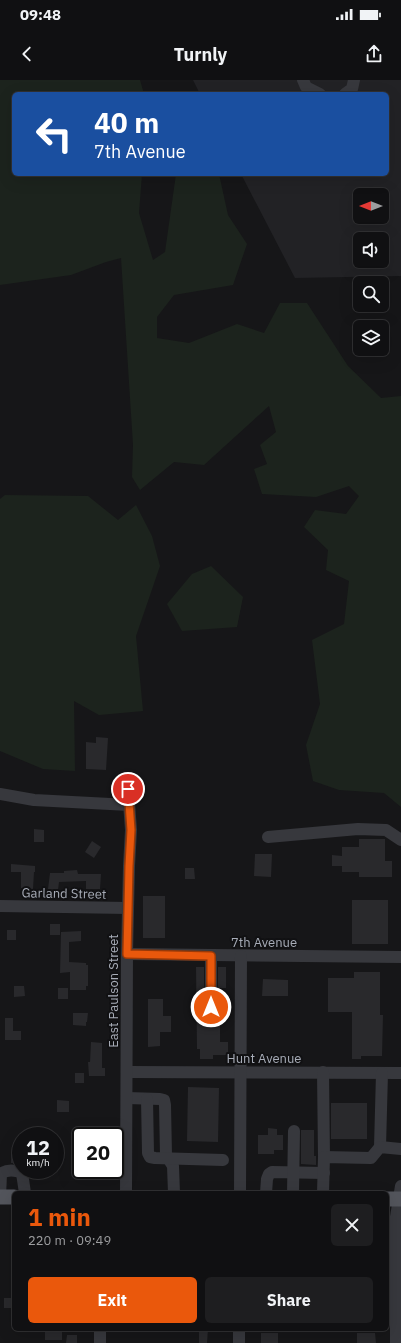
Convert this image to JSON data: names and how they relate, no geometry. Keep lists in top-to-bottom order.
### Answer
{
  "streets": {
    "street": [
      "Garland Street",
      "7th Avenue",
      "East Paulson Street",
      "Hunt Avenue"
    ]
  },
  "crossings": [
    ["Garland Street", "East Paulson Street"],
    ["7th Avenue", "East Paulson Street"],
    ["East Paulson Street", "Hunt Avenue"]
  ],
  "north": "left",
  "page": {
    "status": "09:48",
    "header": "Turnly",
    "turn": ["40 m", "7th Avenue"],
    "speed": "12 km/h",
    "limit": "20",
    "heading": ["1 min", "220 m · 09:49"],
    "buttons": ["Exit", "Share"]
  }
}
